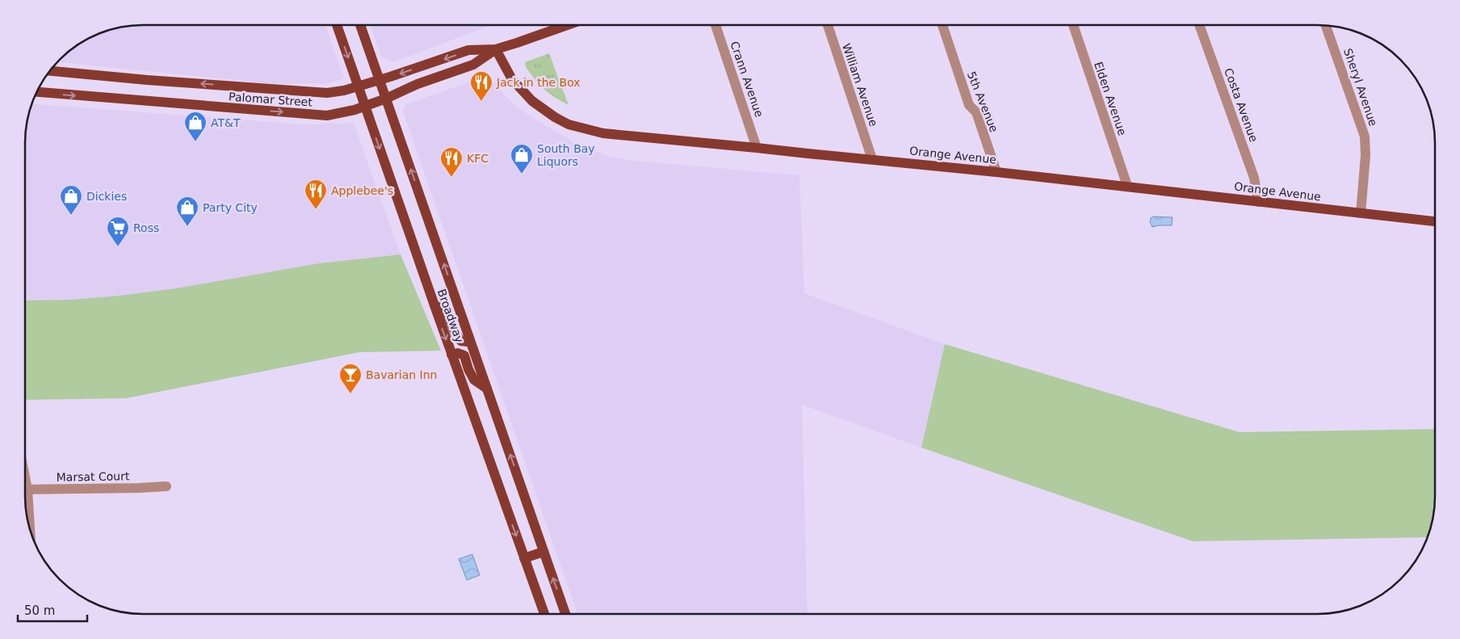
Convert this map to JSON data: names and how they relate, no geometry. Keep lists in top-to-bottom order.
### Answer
{
  "streets": {
    "main road": ["Palomar Street", "Orange Avenue", "Broadway"],
    "street": [
      "Crann Avenue",
      "William Avenue",
      "Sheryl Avenue",
      "Elden Avenue",
      "5th Avenue",
      "Costa Avenue",
      "Marsat Court"
    ]
  },
  "crossings": [
    ["Crann Avenue", "Orange Avenue"],
    ["William Avenue", "Orange Avenue"],
    ["Sheryl Avenue", "Orange Avenue"],
    ["Elden Avenue", "Orange Avenue"],
    ["Palomar Street", "Orange Avenue"],
    ["Palomar Street", "Broadway"],
    ["5th Avenue", "Orange Avenue"],
    ["Costa Avenue", "Orange Avenue"]
  ],
  "places": {
    "restaurant": ["Jack in the Box", "KFC", "Applebee's"],
    "shop": [
      "AT&T",
      "South Bay Liquors",
      "Dickies",
      "Party City"
    ],
    "supermarket": ["Ross"],
    "bar": ["Bavarian Inn"]
  },
  "scale_bar": "50 m"
}
